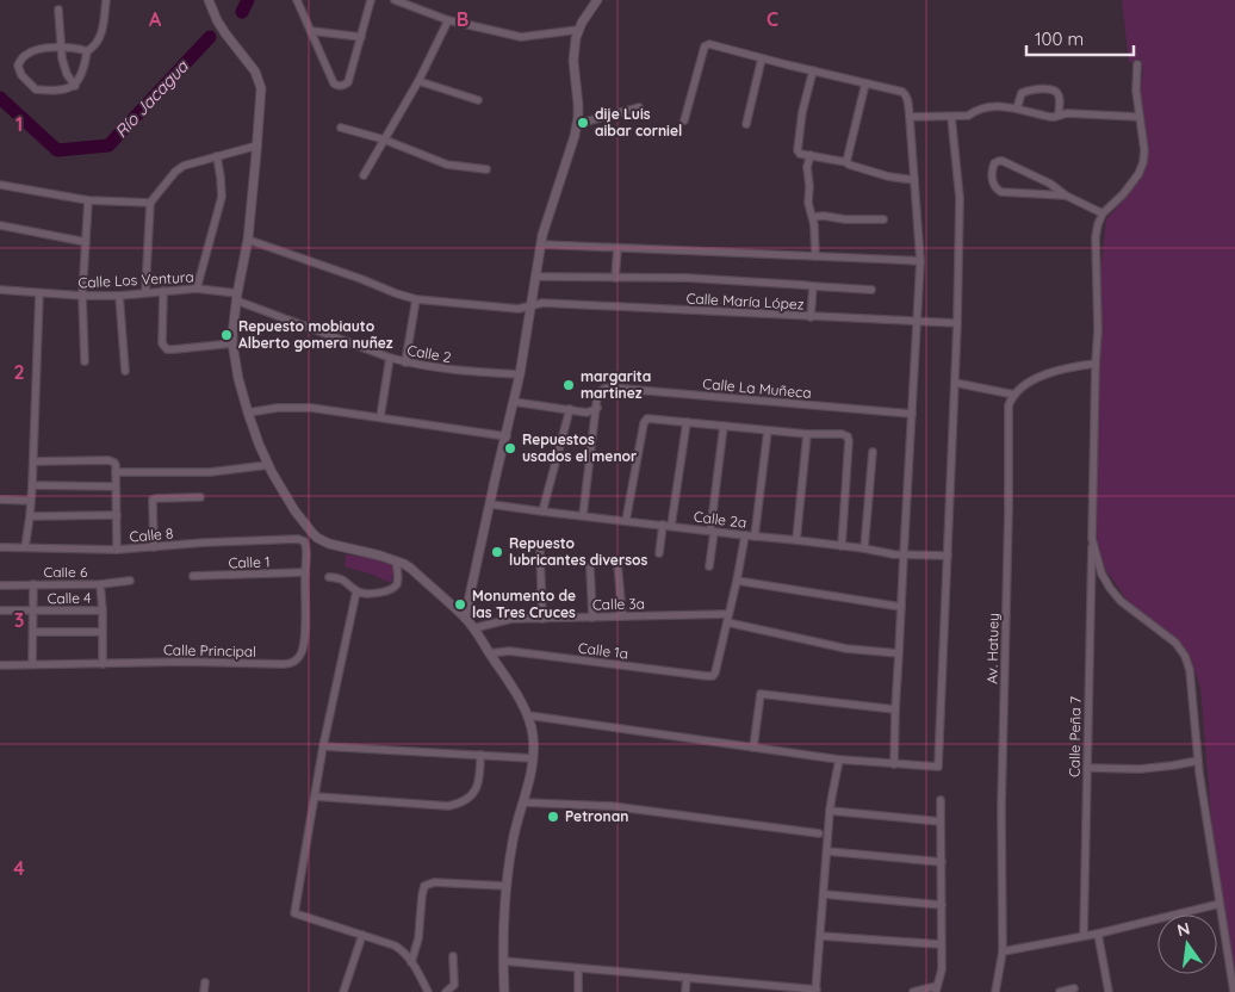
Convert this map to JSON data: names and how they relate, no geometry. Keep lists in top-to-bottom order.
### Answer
{
  "streets": {
    "street": [
      "Calle Los Ventura",
      "Calle María López",
      "Calle 2",
      "Calle La Muñeca",
      "Calle 2a",
      "Calle 8",
      "Calle 1",
      "Calle 6",
      "Calle 4",
      "Calle 3a",
      "Av. Hatuey",
      "Calle Principal",
      "Calle 1a",
      "Calle Peña 7"
    ]
  },
  "crossings": [
    ["Calle Los Ventura", "Calle 2"],
    ["Calle 8", "Calle Principal"],
    ["Calle 1", "Calle Principal"],
    ["Calle 3a", "Calle 1a"]
  ],
  "water": ["Río Jacagua"],
  "places": [
    "dije Luis aibar corniel",
    "Repuesto mobiauto Alberto gomera nuñez",
    "margarita martinez",
    "Repuestos usados el menor",
    "Repuesto lubricantes diversos",
    "Monumento de las Tres Cruces",
    "Petronan"
  ],
  "scale_bar": "100 m",
  "north": "top",
  "grid": {
    "columns": ["A", "B", "C"],
    "rows": [
      "1",
      "2",
      "3",
      "4"
    ]
  }
}
